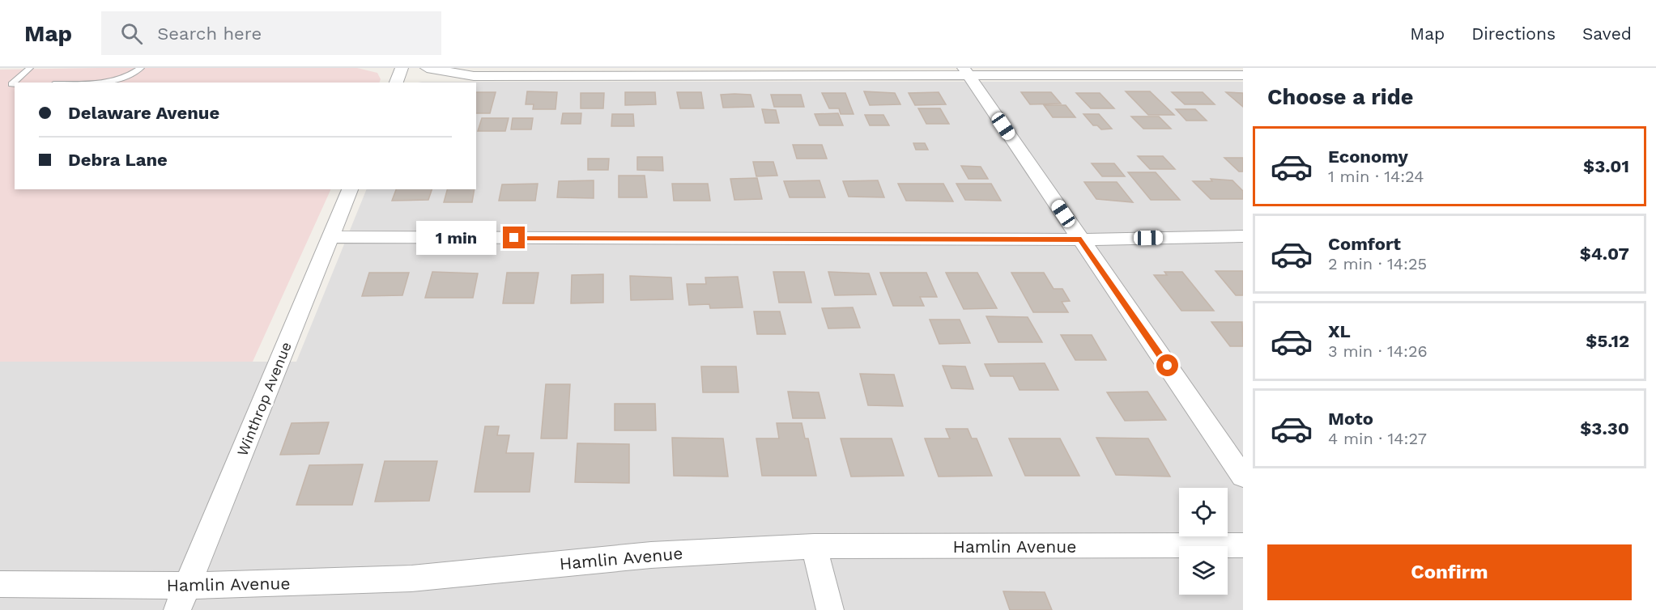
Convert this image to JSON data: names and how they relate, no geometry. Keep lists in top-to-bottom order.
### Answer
{
  "streets": {
    "street": ["Winthrop Avenue", "Hamlin Avenue"]
  },
  "crossings": [
    ["Winthrop Avenue", "Hamlin Avenue"]
  ],
  "page": {
    "header": "Map",
    "search": "Search here",
    "nav": ["Map", "Directions", "Saved"],
    "heading": "Choose a ride",
    "banner": ["Delaware Avenue", "Debra Lane"],
    "list": [
      {
        "name": "Economy",
        "note": "1 min · 14:24",
        "value": "$3.01"
      },
      {
        "name": "Comfort",
        "note": "2 min · 14:25",
        "value": "$4.07"
      },
      {
        "name": "XL",
        "note": "3 min · 14:26",
        "value": "$5.12"
      },
      {
        "name": "Moto",
        "note": "4 min · 14:27",
        "value": "$3.30"
      }
    ],
    "bubble": "1 min",
    "buttons": "Confirm"
  }
}
